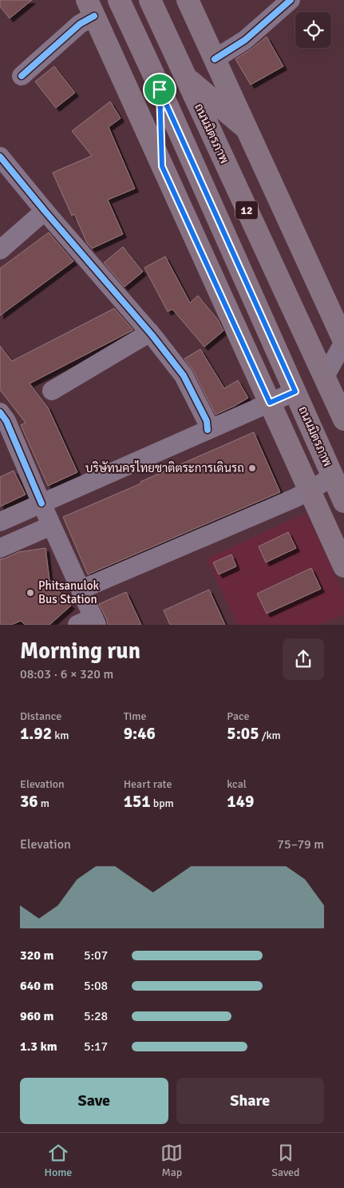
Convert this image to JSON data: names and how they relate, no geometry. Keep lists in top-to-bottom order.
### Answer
{
  "streets": {
    "main road": ["ถนนมิตรภาพ", "12"]
  },
  "places": ["บริษัทนครไทยชาติตระการเดินรถ", "Phitsanulok Bus Station"],
  "page": {
    "heading": ["Morning run", "08:03 · 6 × 320 m"],
    "stats": [
      ["Distance", "1.92 km"],
      ["Time", "9:46"],
      ["Pace", "5:05 /km"],
      ["Elevation", "36 m"],
      ["Heart rate", "151 bpm"],
      ["kcal", "149"]
    ],
    "chart": ["Elevation", "75–79 m"],
    "list": [
      {
        "name": "320 m",
        "note": "5:07"
      },
      {
        "name": "640 m",
        "note": "5:08"
      },
      {
        "name": "960 m",
        "note": "5:28"
      },
      {
        "name": "1.3 km",
        "note": "5:17"
      }
    ],
    "buttons": ["Save", "Share"],
    "tabs": ["Home", "Map", "Saved"]
  }
}
